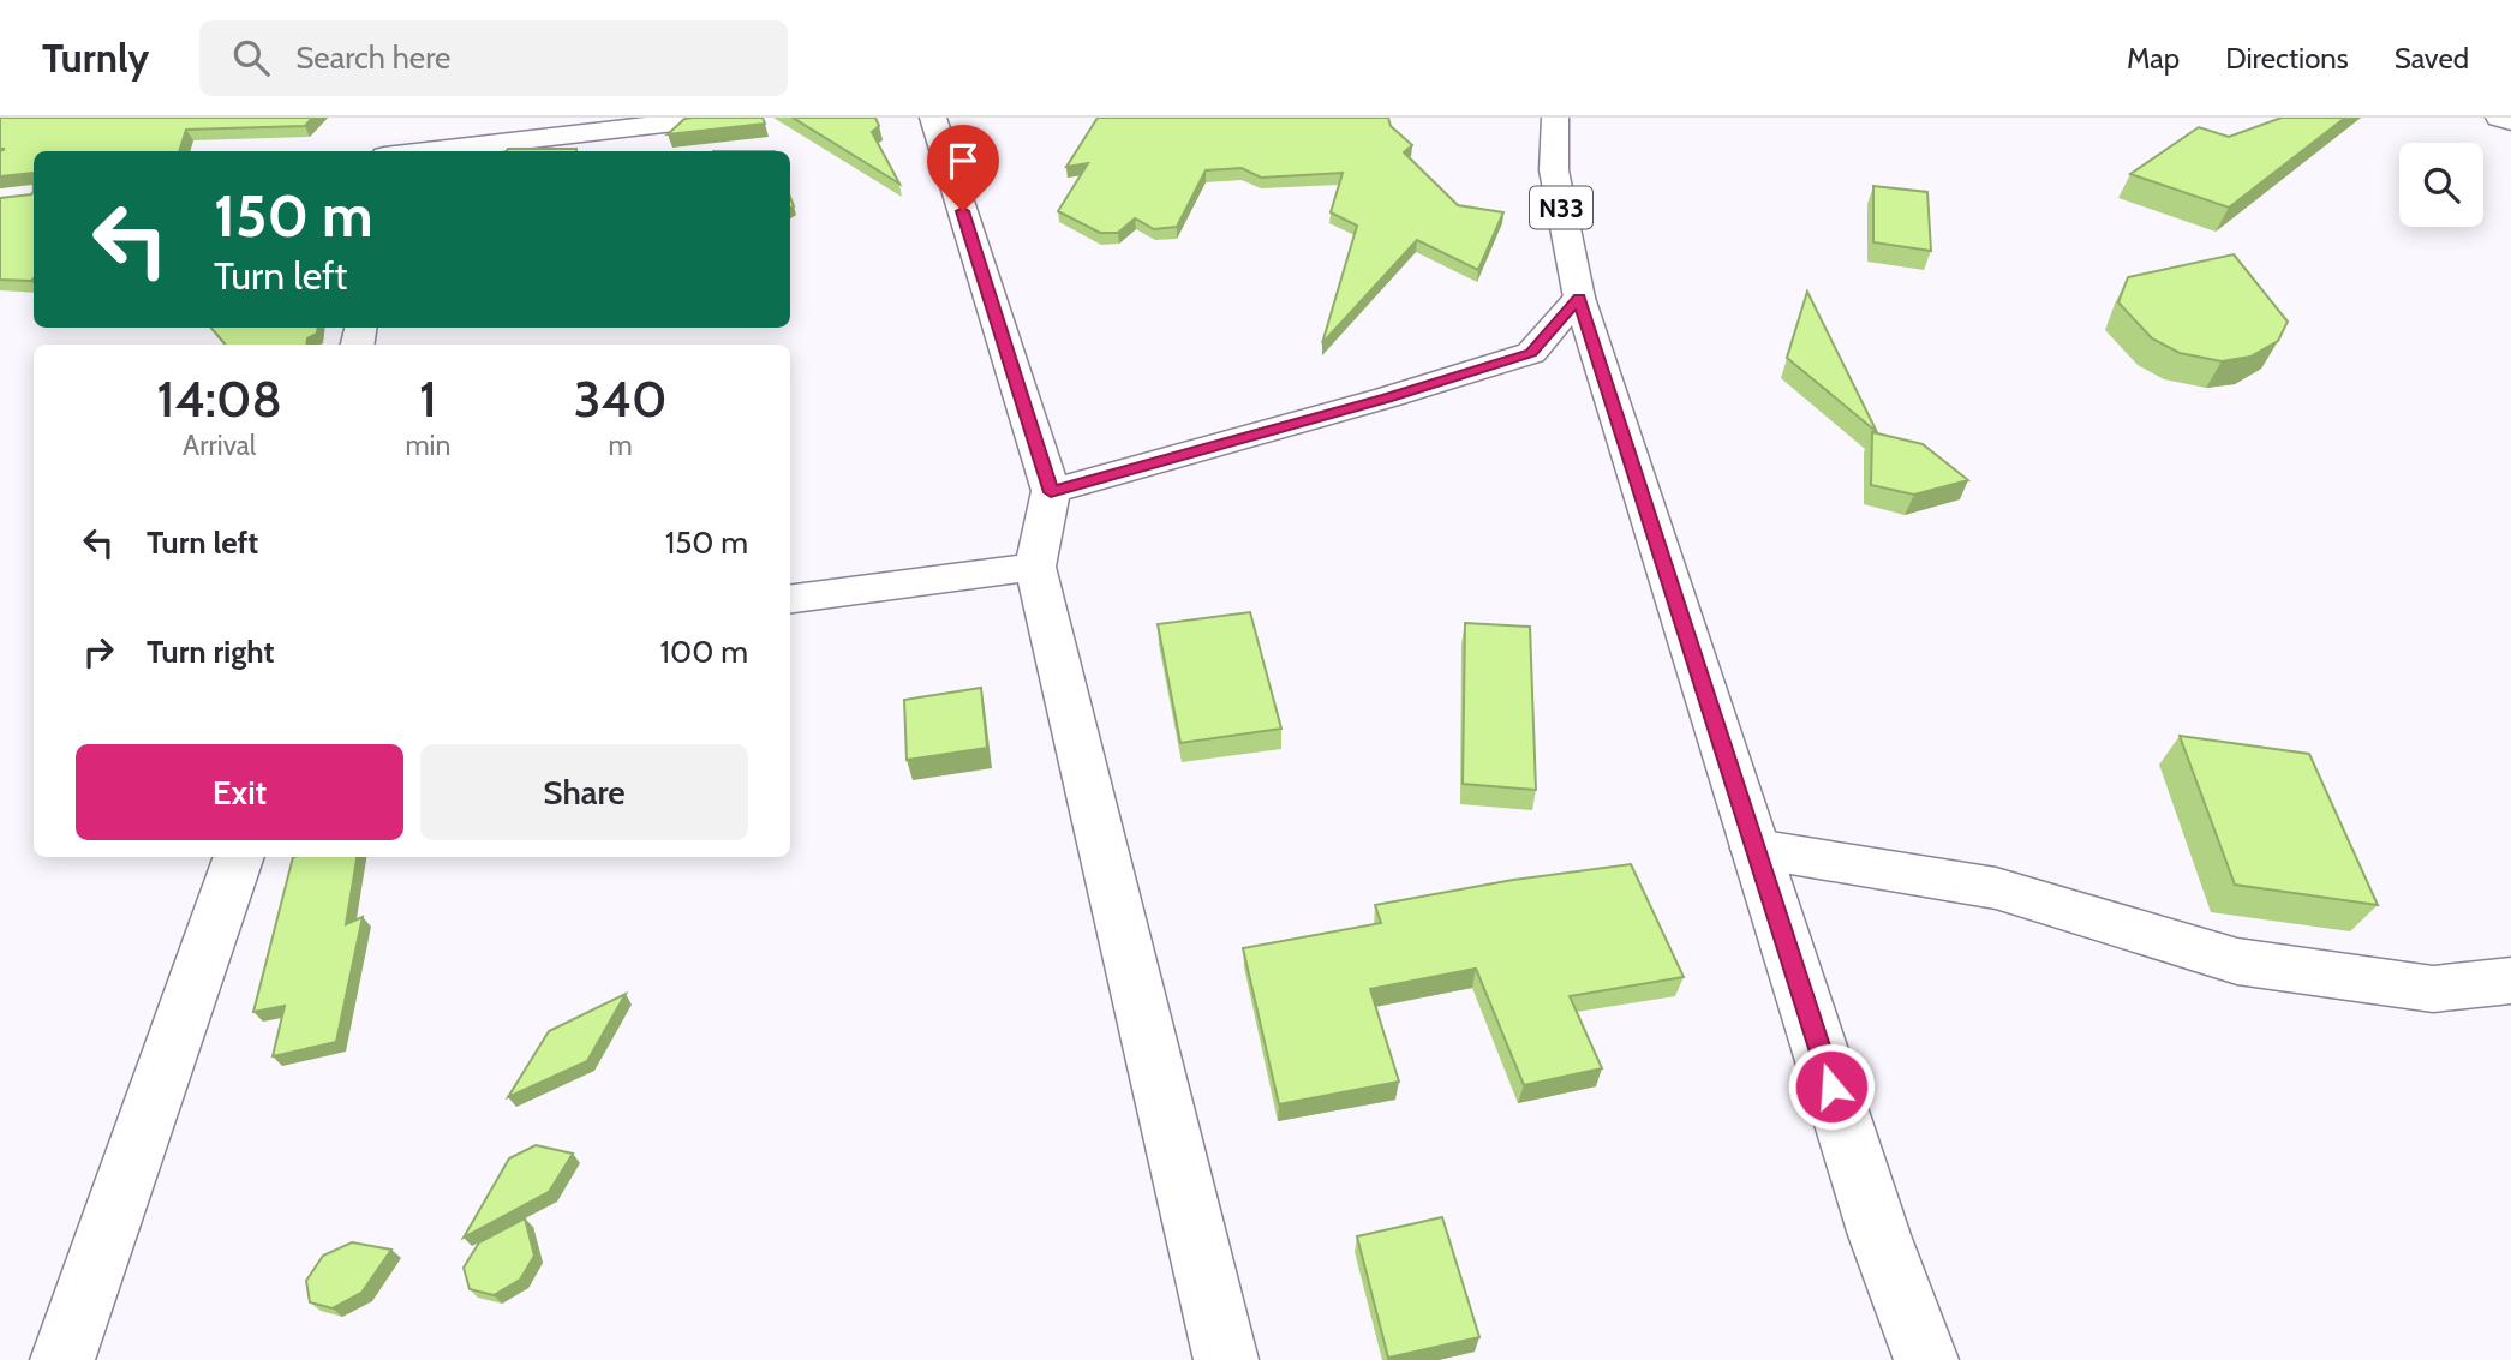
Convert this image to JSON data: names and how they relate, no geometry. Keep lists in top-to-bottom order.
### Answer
{
  "streets": {
    "street": ["N33"]
  },
  "page": {
    "header": "Turnly",
    "search": "Search here",
    "nav": ["Map", "Directions", "Saved"],
    "turn": ["150 m", "Turn left"],
    "eta": [
      "14:08",
      "Arrival",
      "1",
      "min",
      "340",
      "m"
    ],
    "list": [
      {
        "name": "Turn left",
        "value": "150 m"
      },
      {
        "name": "Turn right",
        "value": "100 m"
      }
    ],
    "buttons": ["Exit", "Share"]
  }
}
